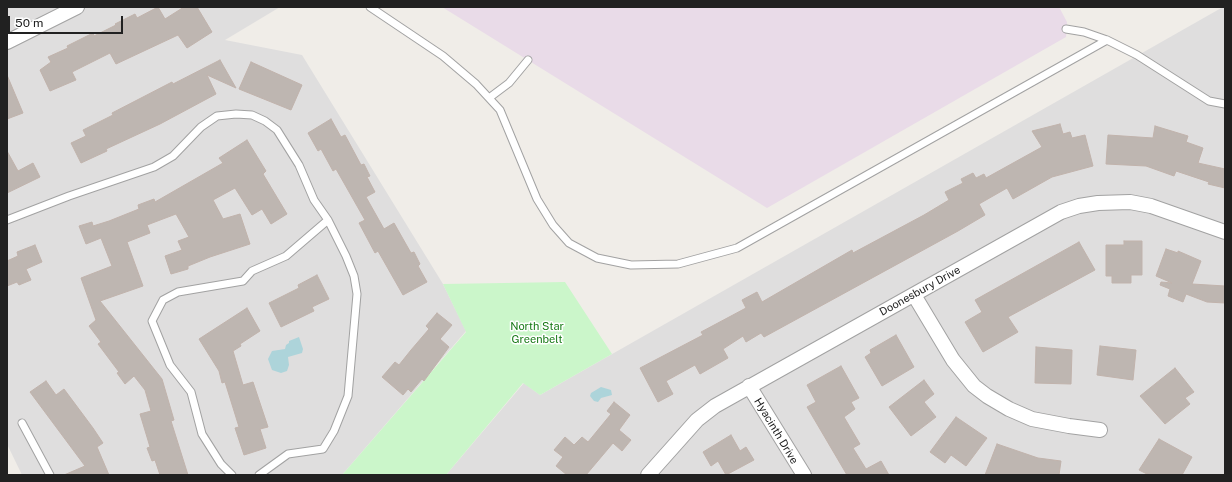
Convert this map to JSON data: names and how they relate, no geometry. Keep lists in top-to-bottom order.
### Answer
{
  "streets": {
    "street": ["Doonesbury Drive", "Hyacinth Drive"]
  },
  "crossings": [
    ["Doonesbury Drive", "Hyacinth Drive"]
  ],
  "parks": ["North Star Greenbelt"],
  "scale_bar": "50 m"
}
